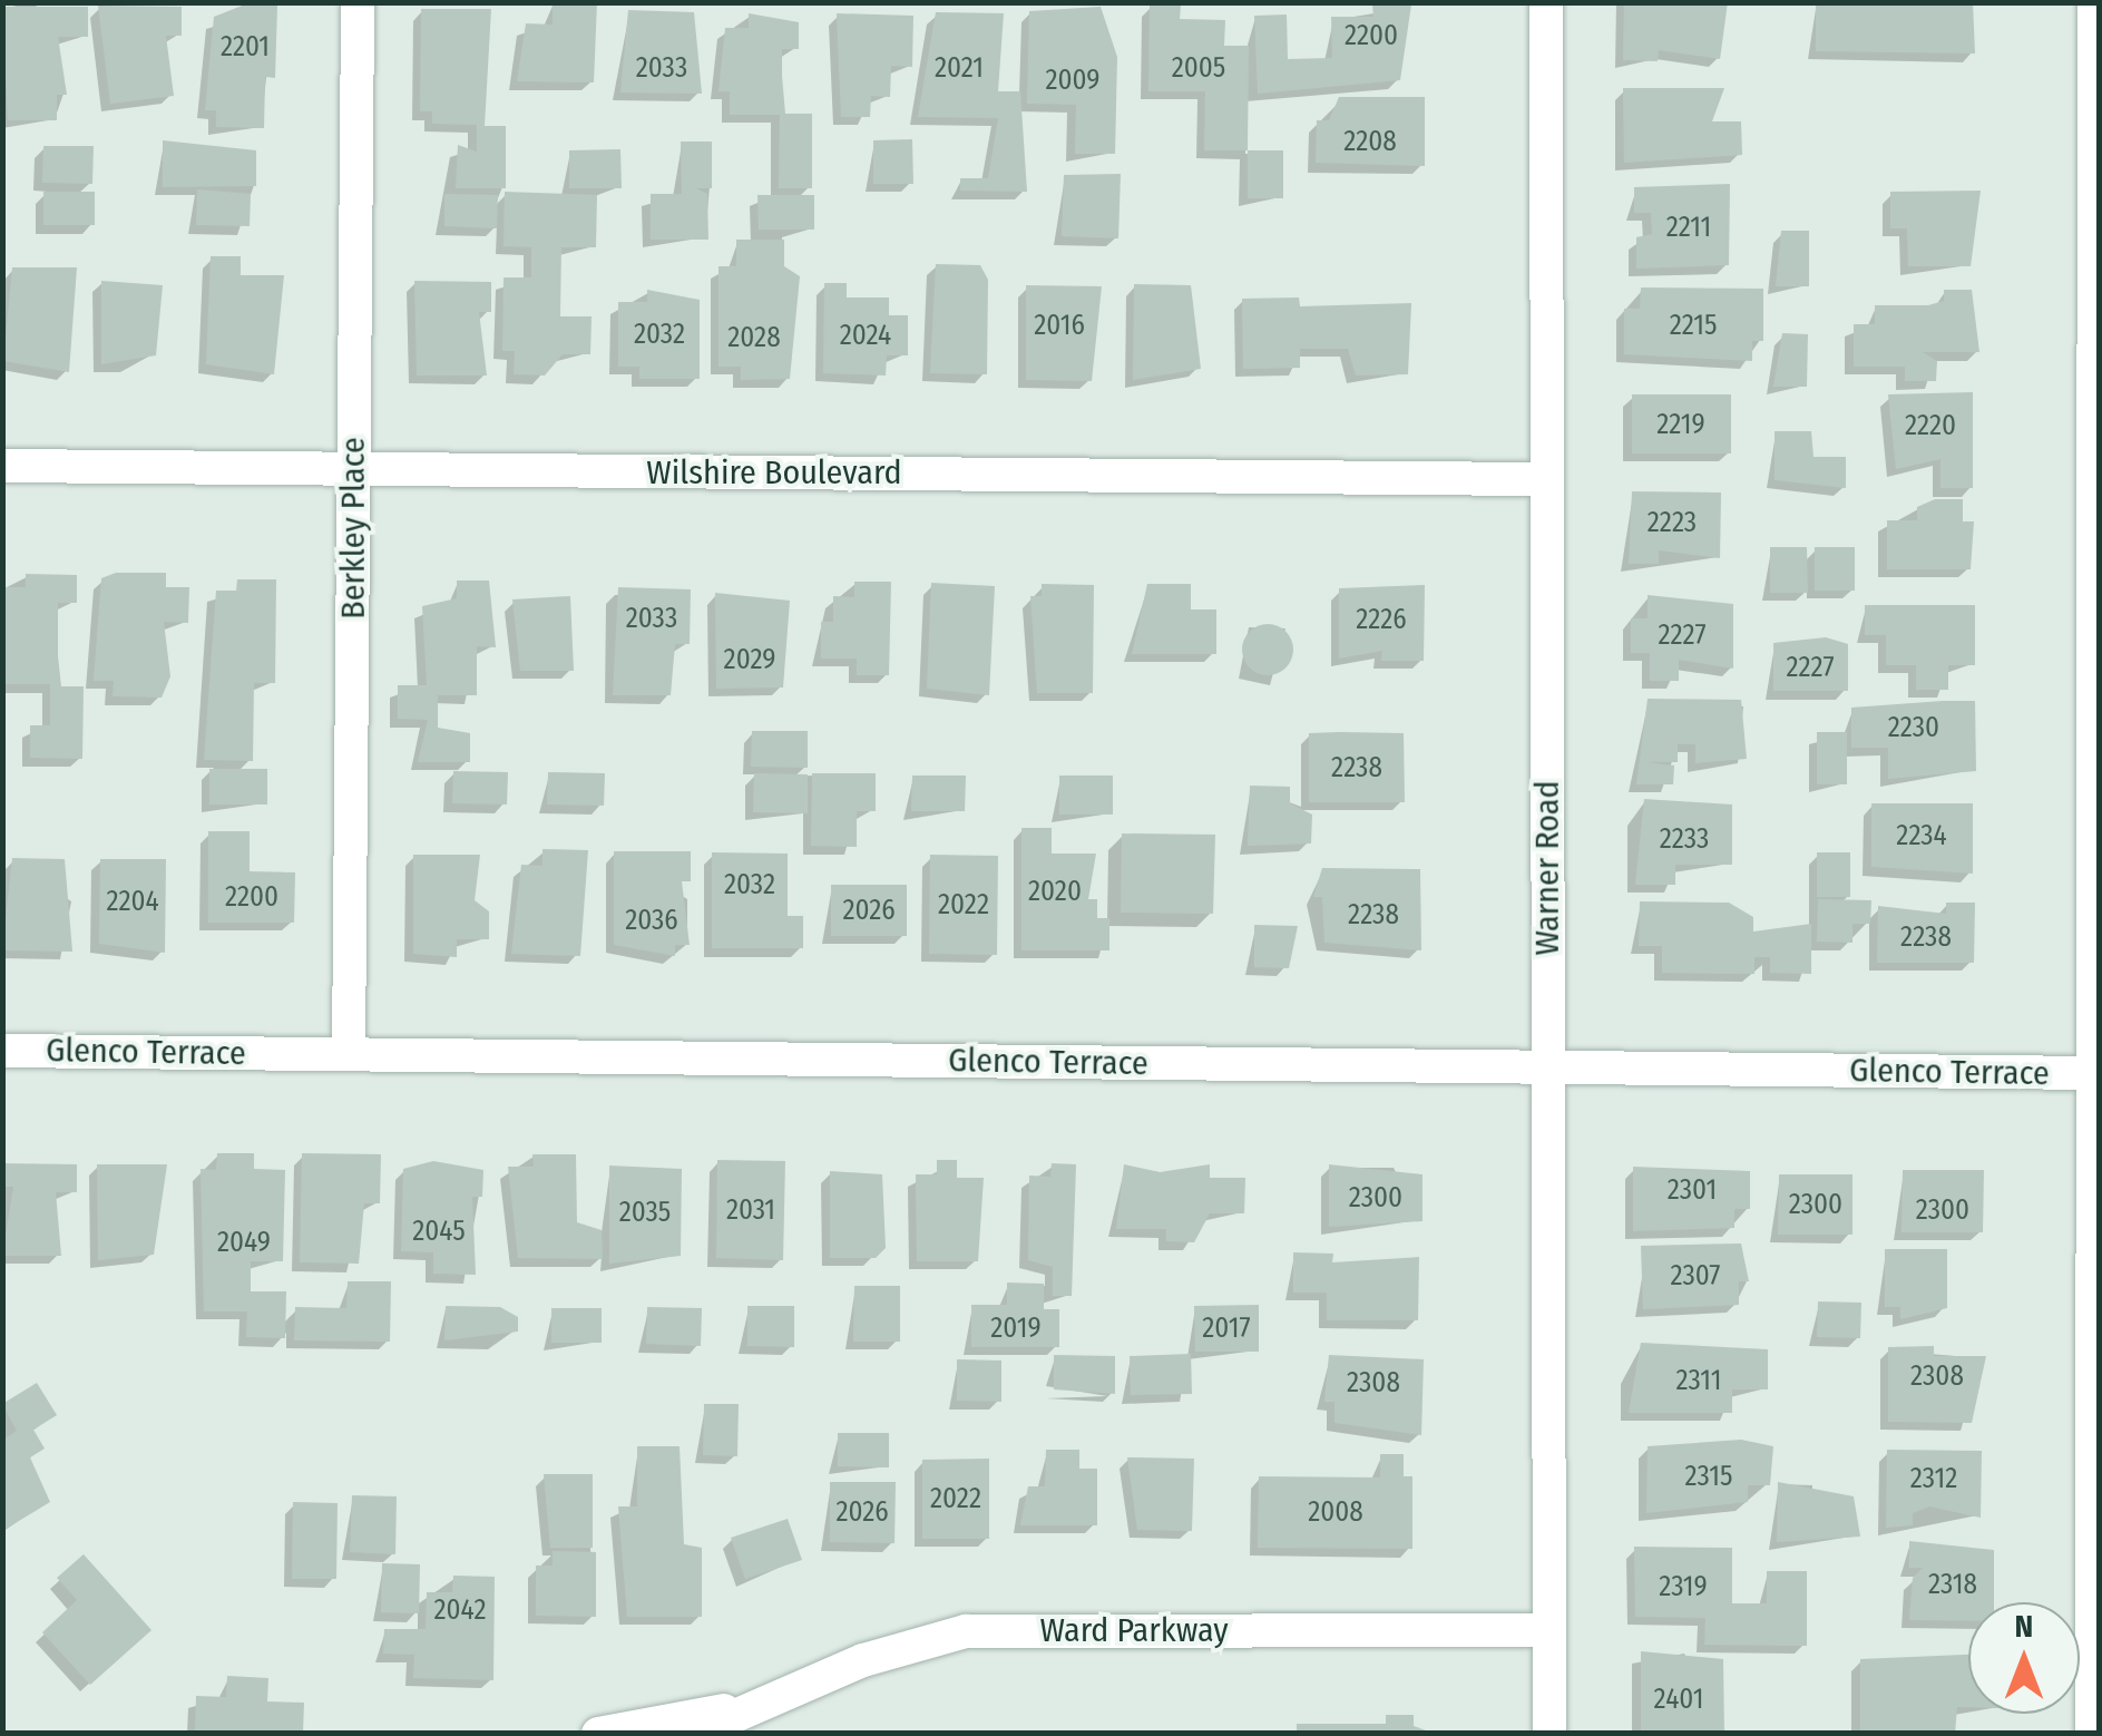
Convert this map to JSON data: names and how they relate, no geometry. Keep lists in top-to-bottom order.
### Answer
{
  "streets": {
    "street": [
      "Wilshire Boulevard",
      "Berkley Place",
      "Warner Road",
      "Glenco Terrace",
      "Ward Parkway"
    ]
  },
  "crossings": [
    ["Wilshire Boulevard", "Berkley Place"],
    ["Wilshire Boulevard", "Warner Road"],
    ["Berkley Place", "Glenco Terrace"],
    ["Warner Road", "Glenco Terrace"],
    ["Warner Road", "Ward Parkway"]
  ],
  "house_numbers": [
    "2200",
    "2201",
    "2033",
    "2021",
    "2005",
    "2009",
    "2208",
    "2211",
    "2016",
    "2215",
    "2032",
    "2024",
    "2028",
    "2219",
    "2220",
    "2223",
    "2033",
    "2226",
    "2227",
    "2029",
    "2227",
    "2230",
    "2238",
    "2234",
    "2233",
    "2032",
    "2020",
    "2200",
    "2204",
    "2022",
    "2026",
    "2238",
    "2036",
    "2238",
    "2301",
    "2300",
    "2300",
    "2031",
    "2300",
    "2035",
    "2045",
    "2049",
    "2307",
    "2019",
    "2017",
    "2308",
    "2311",
    "2308",
    "2315",
    "2312",
    "2022",
    "2026",
    "2008",
    "2318",
    "2319",
    "2042",
    "2401"
  ],
  "north": "top"
}
